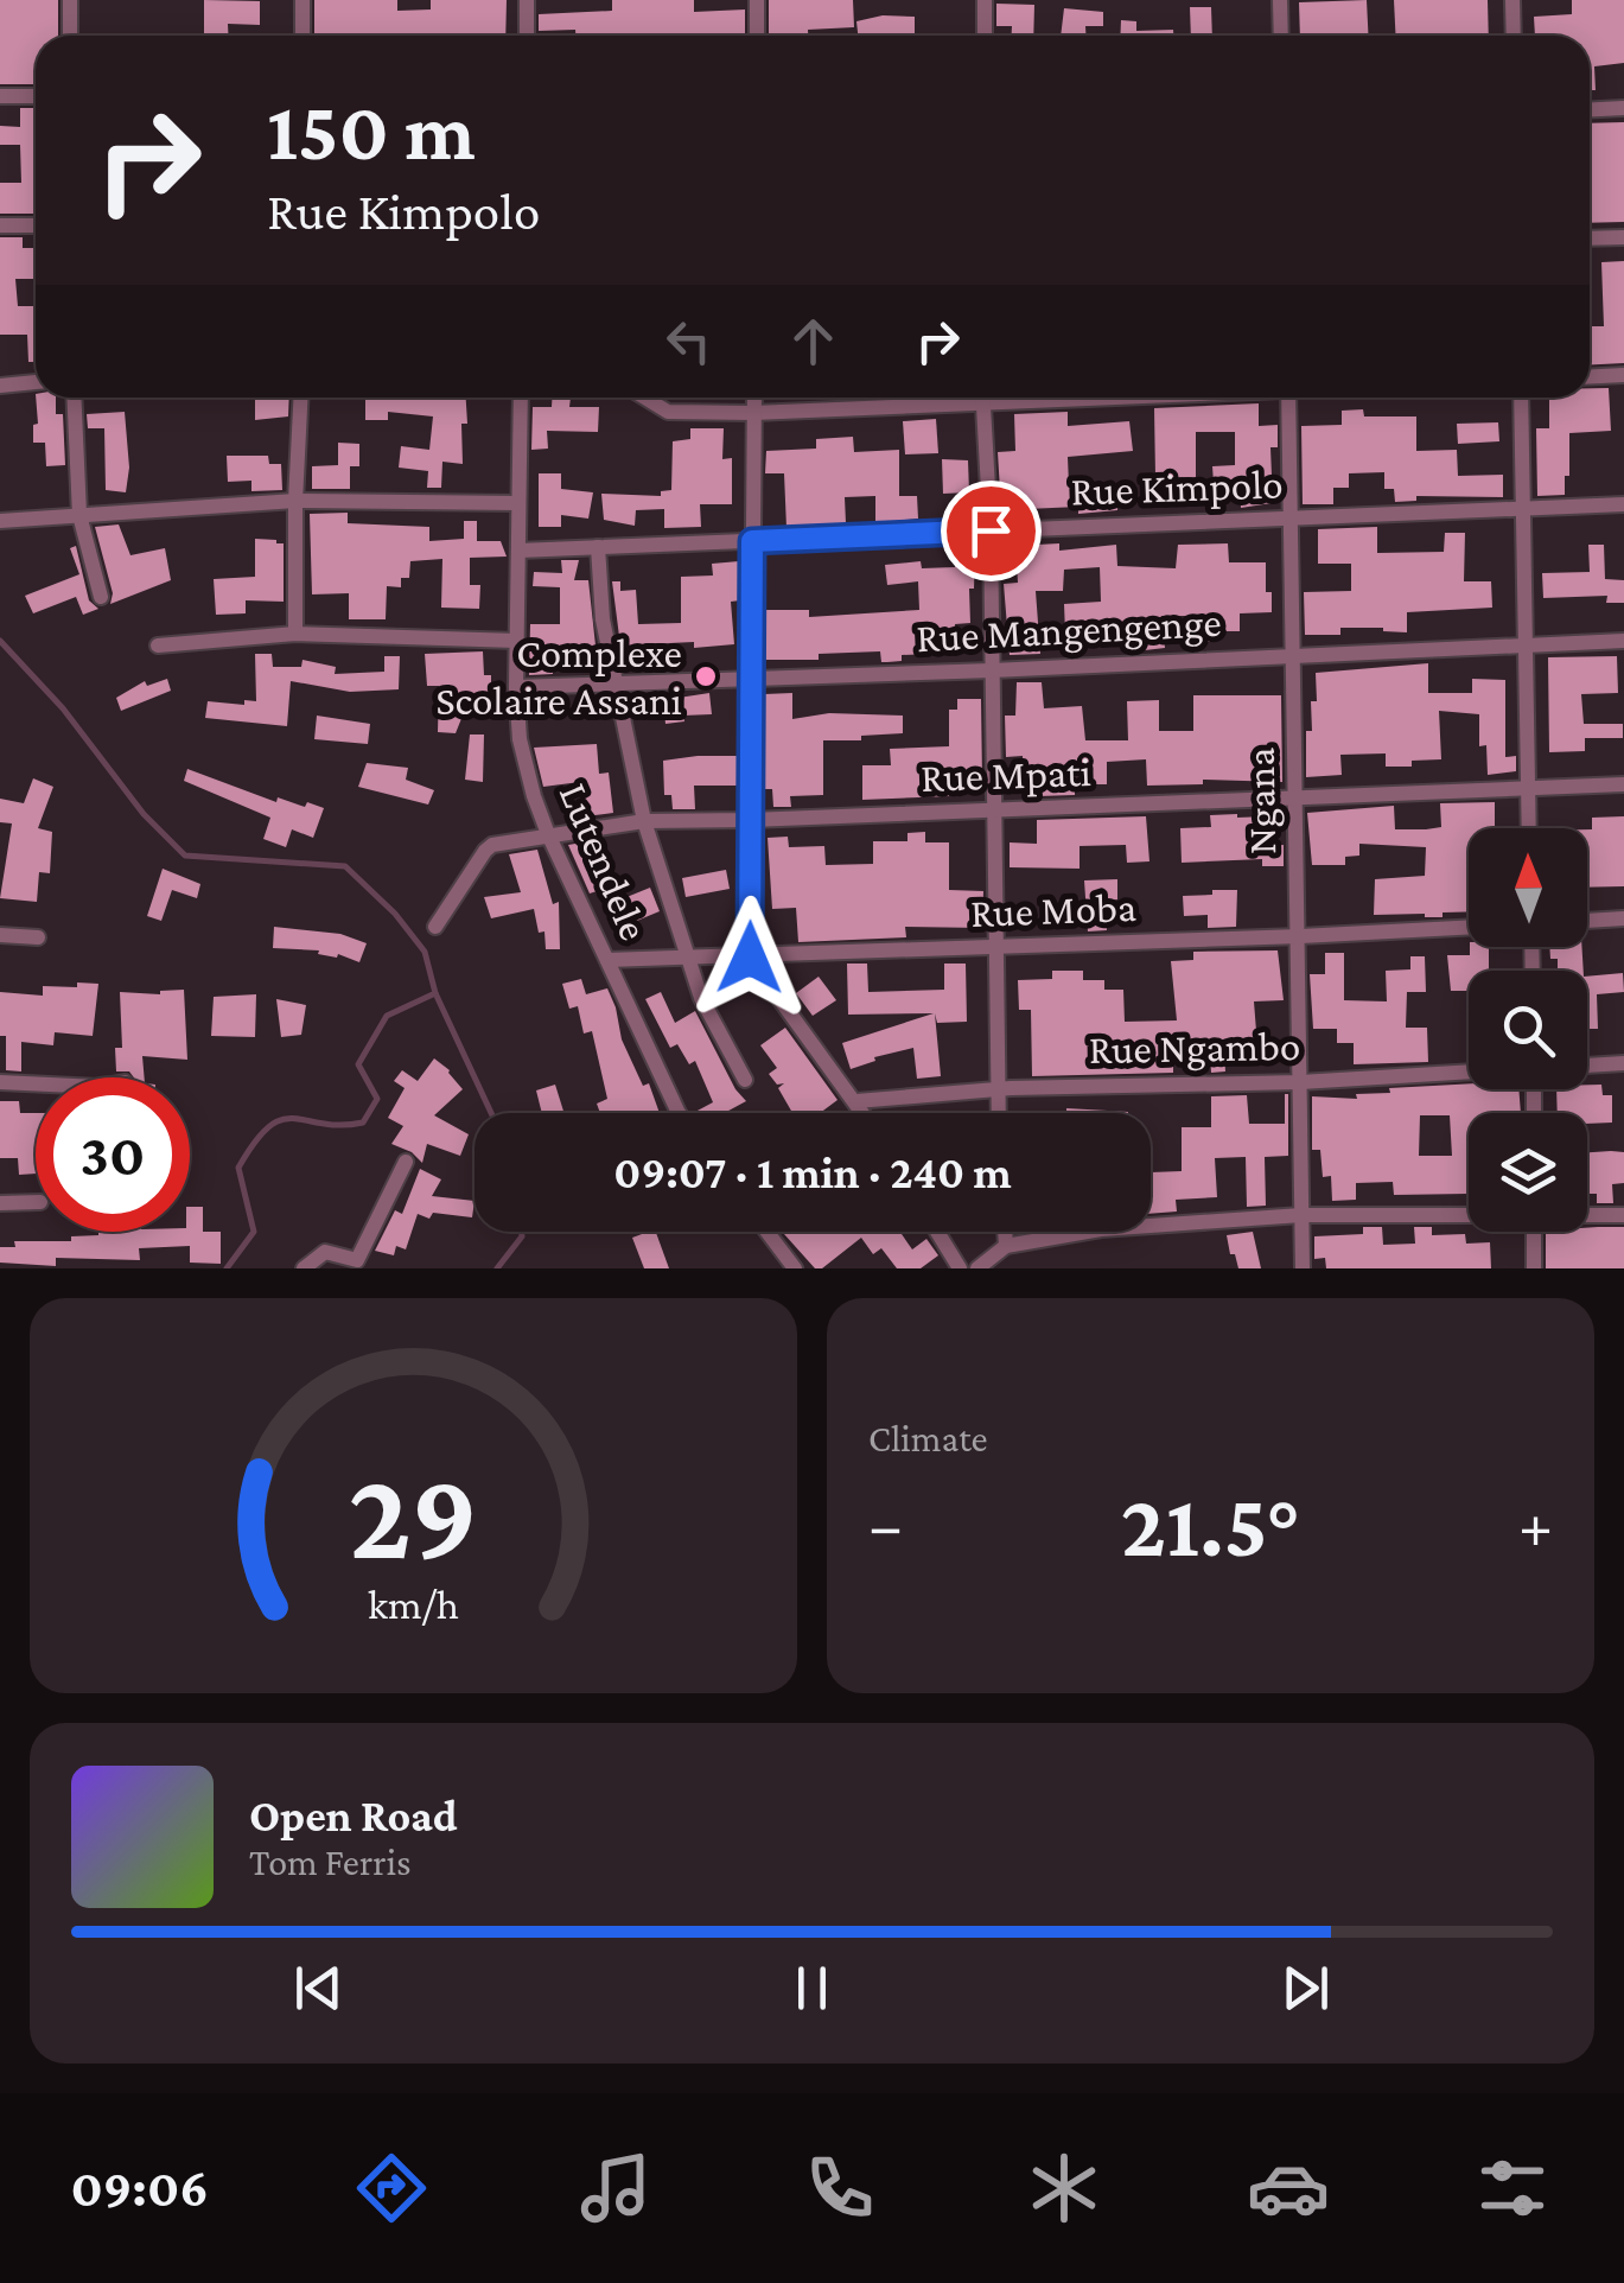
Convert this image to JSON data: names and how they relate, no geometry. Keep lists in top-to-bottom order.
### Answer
{
  "streets": {
    "street": [
      "Rue Kimpolo",
      "Rue Mangengenge",
      "Rue Mpati",
      "Ngana",
      "Lutendele",
      "Rue Moba",
      "Rue Ngambo"
    ]
  },
  "crossings": [
    ["Rue Kimpolo", "Ngana"],
    ["Rue Kimpolo", "Lutendele"],
    ["Rue Mangengenge", "Ngana"],
    ["Rue Mangengenge", "Lutendele"],
    ["Rue Mpati", "Ngana"],
    ["Rue Mpati", "Lutendele"],
    ["Ngana", "Rue Moba"],
    ["Ngana", "Rue Ngambo"],
    ["Lutendele", "Rue Moba"]
  ],
  "places": ["Complexe Scolaire Assani"],
  "north": "top",
  "page": {
    "turn": ["150 m", "Rue Kimpolo"],
    "limit": "30",
    "trip": "09:07 · 1 min · 240 m",
    "tile": "Climate",
    "heat": ["−", "21.5°", "+"],
    "song": ["Open Road", "Tom Ferris"],
    "tabs": "09:06",
    "gauge": ["29", "km/h"]
  }
}
